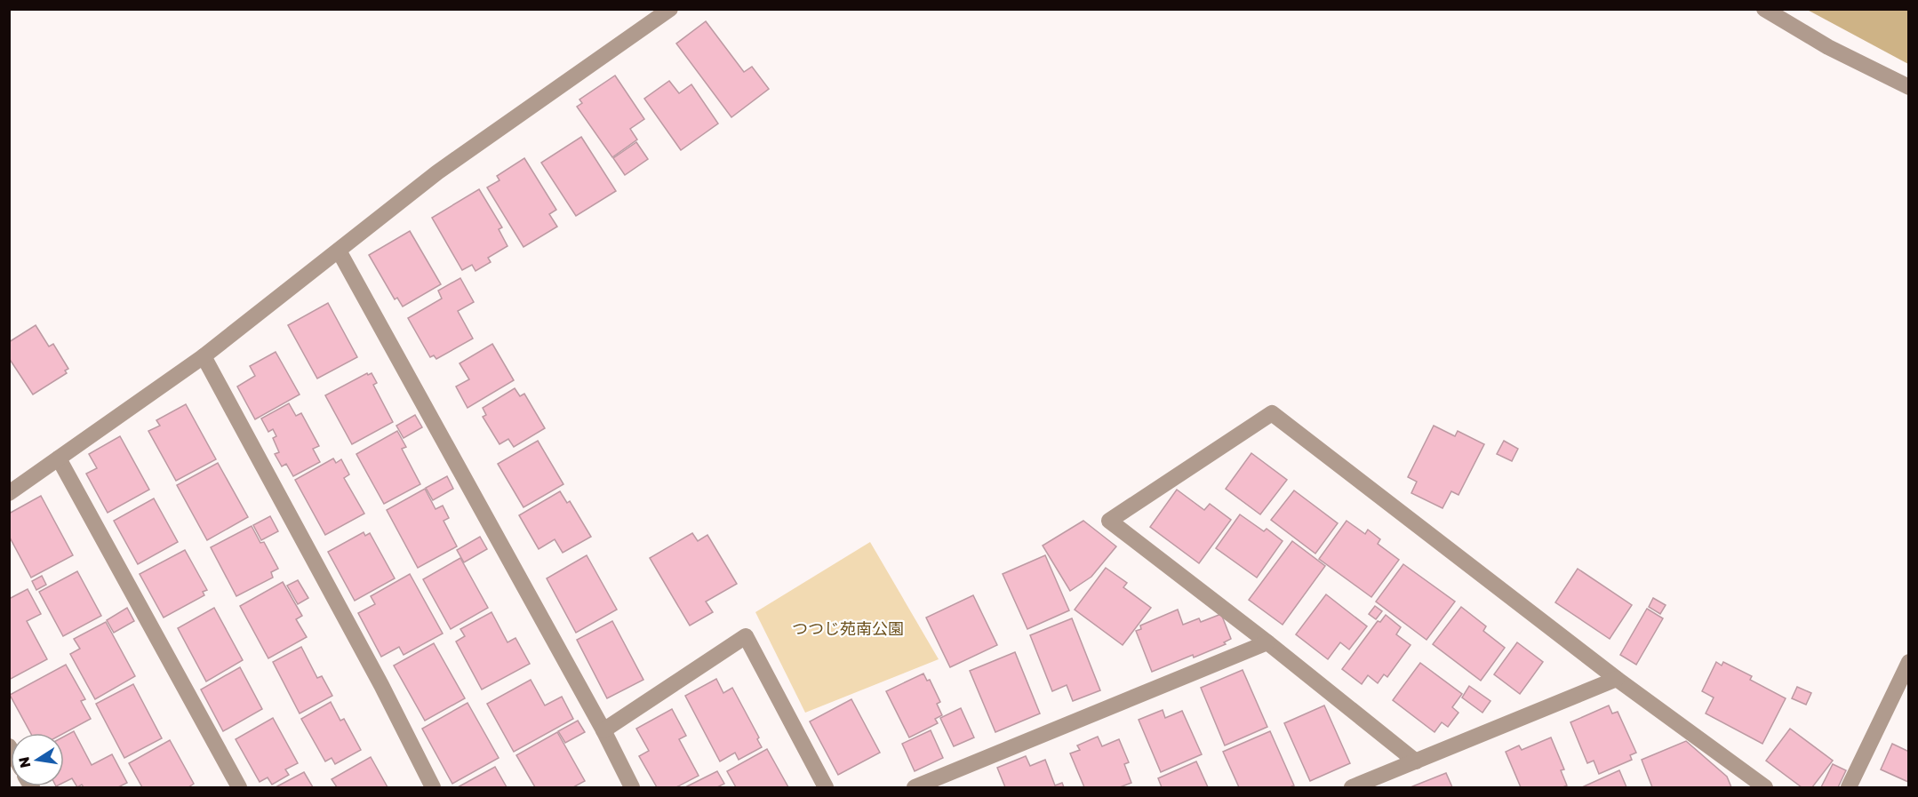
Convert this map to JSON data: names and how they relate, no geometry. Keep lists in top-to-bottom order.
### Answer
{
  "parks": ["つつじ苑南公園"],
  "north": "left"
}
